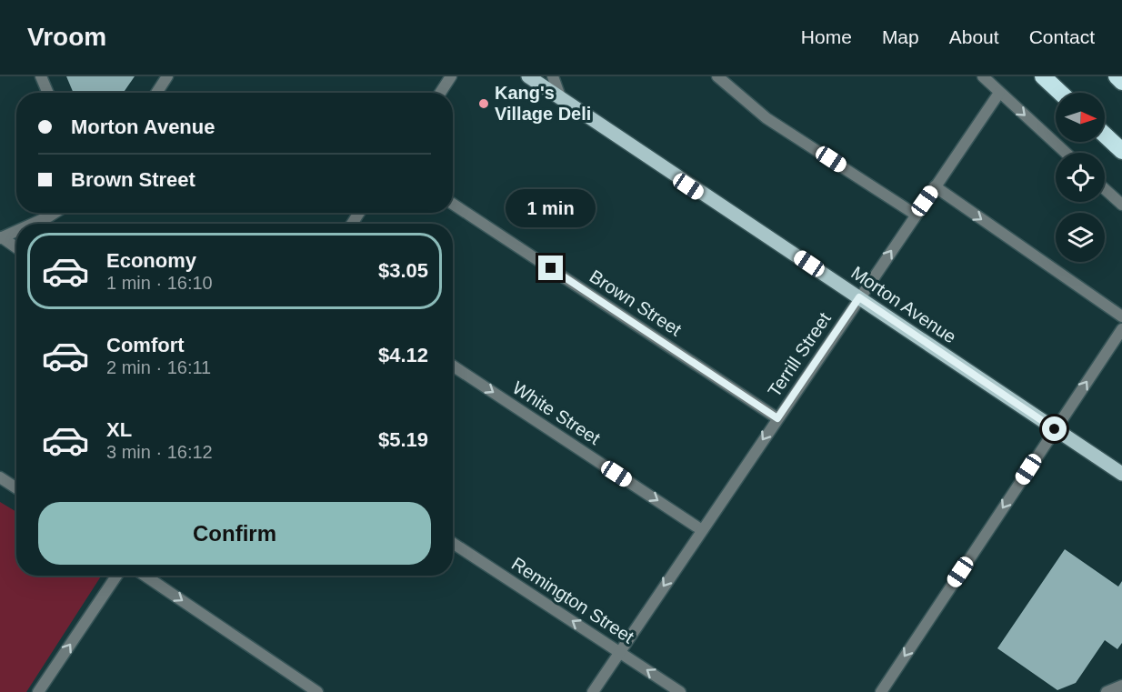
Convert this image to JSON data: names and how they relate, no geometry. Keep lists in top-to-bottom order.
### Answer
{
  "streets": {
    "main road": ["Morton Avenue"],
    "street": [
      "Brown Street",
      "Terrill Street",
      "White Street",
      "Remington Street"
    ]
  },
  "crossings": [
    ["Brown Street", "Terrill Street"],
    ["Morton Avenue", "Terrill Street"],
    ["Terrill Street", "White Street"],
    ["Terrill Street", "Remington Street"]
  ],
  "one_way": ["White Street", "Remington Street"],
  "places": ["Kang's Village Deli"],
  "north": "right",
  "page": {
    "header": "Vroom",
    "nav": [
      "Home",
      "Map",
      "About",
      "Contact"
    ],
    "banner": ["Morton Avenue", "Brown Street"],
    "bubble": "1 min",
    "list": [
      {
        "name": "Economy",
        "note": "1 min · 16:10",
        "value": "$3.05"
      },
      {
        "name": "Comfort",
        "note": "2 min · 16:11",
        "value": "$4.12"
      },
      {
        "name": "XL",
        "note": "3 min · 16:12",
        "value": "$5.19"
      }
    ],
    "buttons": "Confirm"
  }
}
